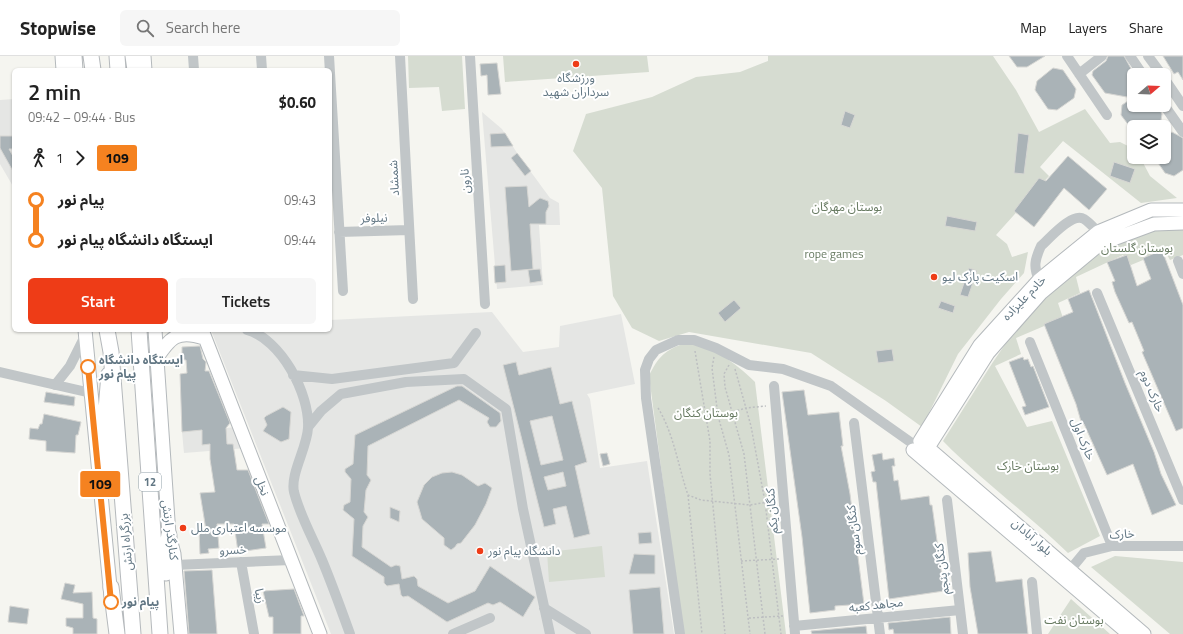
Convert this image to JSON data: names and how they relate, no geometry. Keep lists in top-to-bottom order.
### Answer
{
  "streets": {
    "highway": ["12", "بزرگراه ارتش"],
    "main road": [
      "خادم علیزاده",
      "نخل",
      "کنارگذر ارتش",
      "بلوار آبادان"
    ],
    "street": [
      "شمشاد",
      "نارون",
      "نیلوفر",
      "خارک دوم",
      "خارک اول",
      "کنگان یکم",
      "کنگان سوم",
      "خارک",
      "خسرو",
      "کنگان پنجم",
      "زیبا",
      "مجاهد کعبه"
    ]
  },
  "crossings": [
    ["شمشاد", "نیلوفر"],
    ["خادم علیزاده", "بلوار آبادان"],
    ["خارک اول", "خارک"],
    ["نخل", "کنارگذر ارتش"],
    ["نخل", "خسرو"],
    ["کنگان یکم", "مجاهد کعبه"],
    ["کنارگذر ارتش", "خسرو"],
    ["کنگان سوم", "مجاهد کعبه"],
    ["خارک", "بلوار آبادان"],
    ["خسرو", "زیبا"],
    ["کنگان پنجم", "مجاهد کعبه"]
  ],
  "parks": [
    "بوستان مهرگان",
    "بوستان گلستان",
    "rope games",
    "بوستان کنگان",
    "بوستان خارک",
    "بوستان نفت"
  ],
  "places": [
    "ورزشگاه سرداران شهید",
    "اسکیت پارک لیو",
    "ایستگاه دانشگاه پیام نور",
    "موسسه اعتباری ملل",
    "دانشگاه پیام نور",
    "پیام نور"
  ],
  "lines": ["bus line 109"],
  "north": "right",
  "page": {
    "header": "Stopwise",
    "search": "Search here",
    "nav": ["Map", "Layers", "Share"],
    "on_map": "109",
    "heading": ["2 min", "09:42 – 09:44 · Bus", "$0.60"],
    "legs": ["1", "109"],
    "list": [
      {
        "name": "پیام نور",
        "value": "09:43"
      },
      {
        "name": "ایستگاه دانشگاه پیام نور",
        "value": "09:44"
      }
    ],
    "buttons": ["Start", "Tickets"]
  }
}
